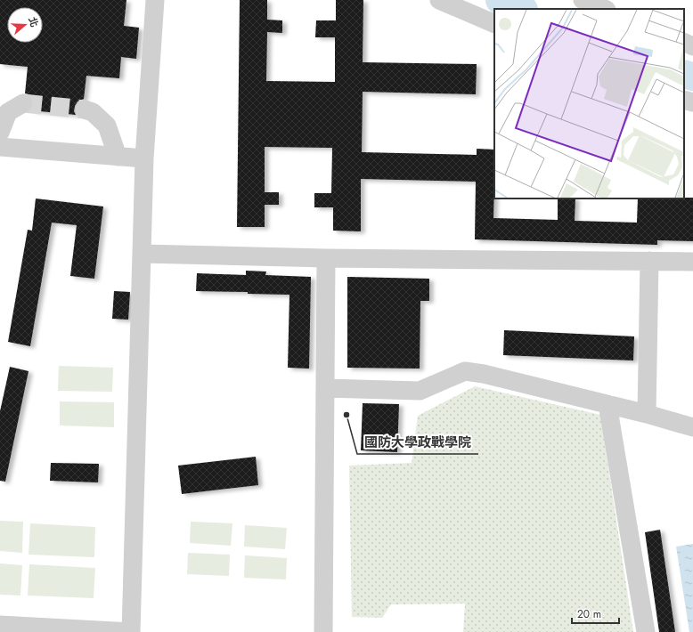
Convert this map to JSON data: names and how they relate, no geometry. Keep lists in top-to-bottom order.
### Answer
{
  "places": ["國防大學政戰學院"],
  "scale_bar": "20 m",
  "north": "right"
}
